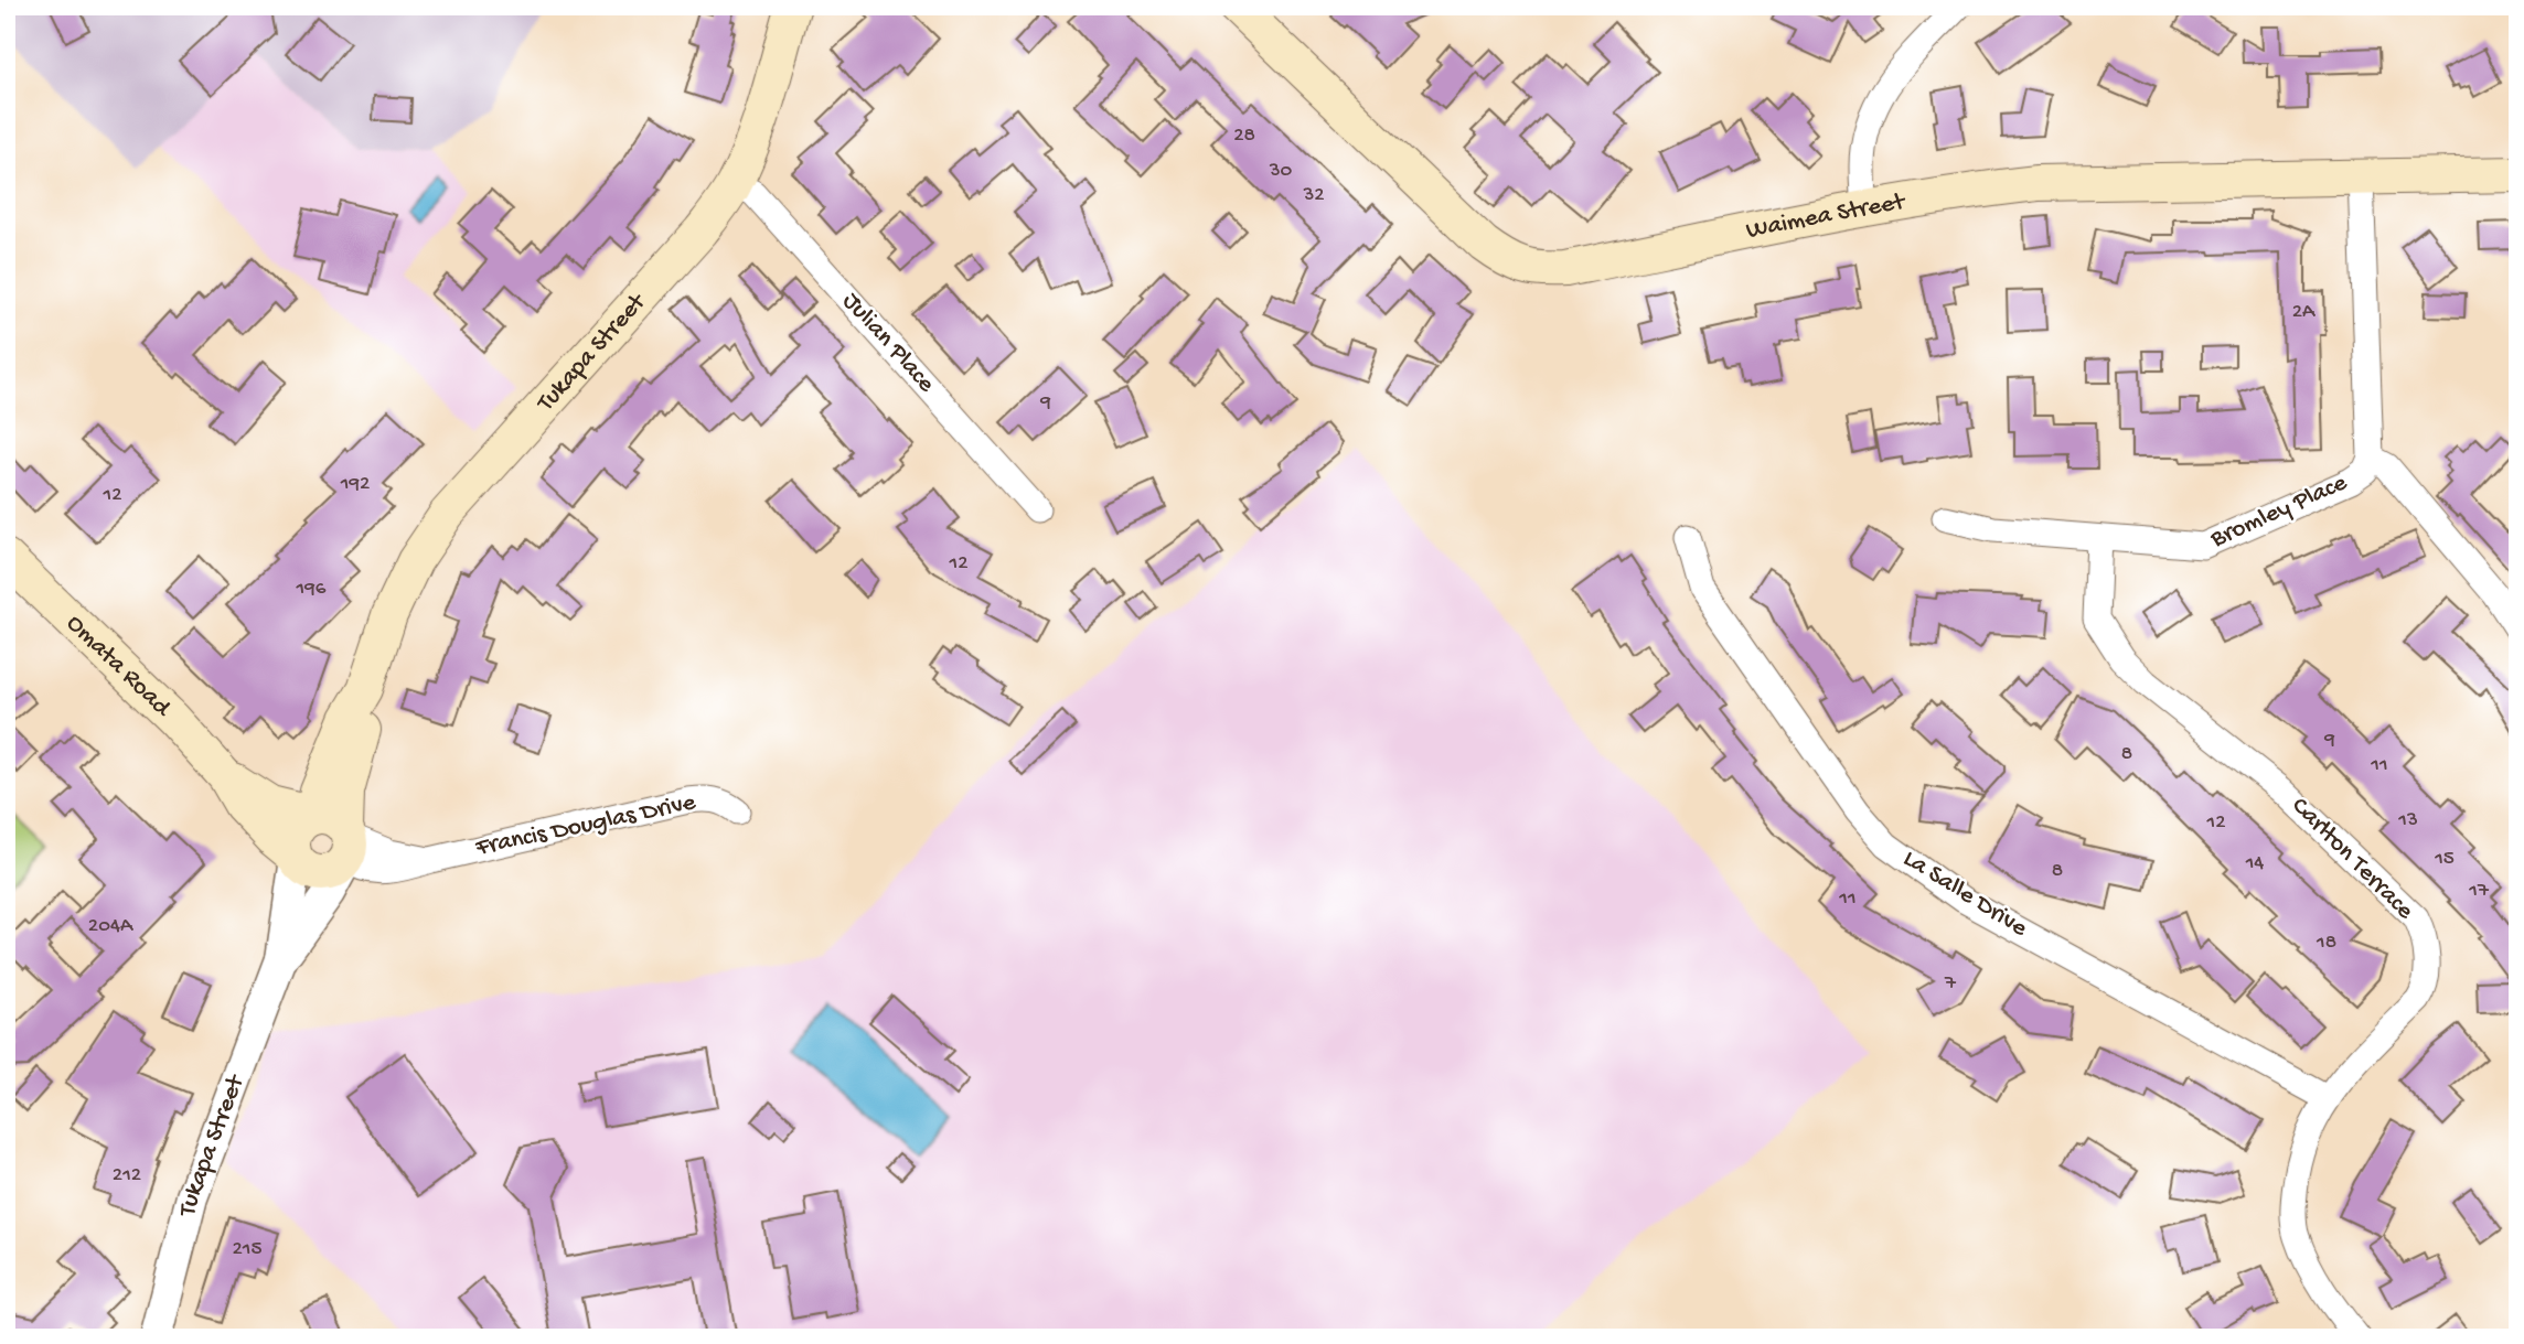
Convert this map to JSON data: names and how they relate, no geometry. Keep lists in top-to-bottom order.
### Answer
{
  "streets": {
    "main road": ["Waimea Street", "Tukapa Street", "Omata Road"],
    "street": [
      "Julian Place",
      "Bromley Place",
      "Francis Douglas Drive",
      "Carlton Terrace",
      "La Salle Drive"
    ]
  },
  "crossings": [
    ["Waimea Street", "Bromley Place"],
    ["Julian Place", "Tukapa Street"],
    ["Tukapa Street", "Omata Road"],
    ["Tukapa Street", "Francis Douglas Drive"],
    ["Bromley Place", "Carlton Terrace"],
    ["Omata Road", "Francis Douglas Drive"],
    ["Carlton Terrace", "La Salle Drive"]
  ],
  "house_numbers": [
    "28",
    "30",
    "32",
    "2A",
    "9",
    "192",
    "12",
    "12",
    "196",
    "9",
    "8",
    "11",
    "13",
    "12",
    "15",
    "14",
    "8",
    "17",
    "11",
    "204A",
    "18",
    "7",
    "212",
    "215"
  ]
}
